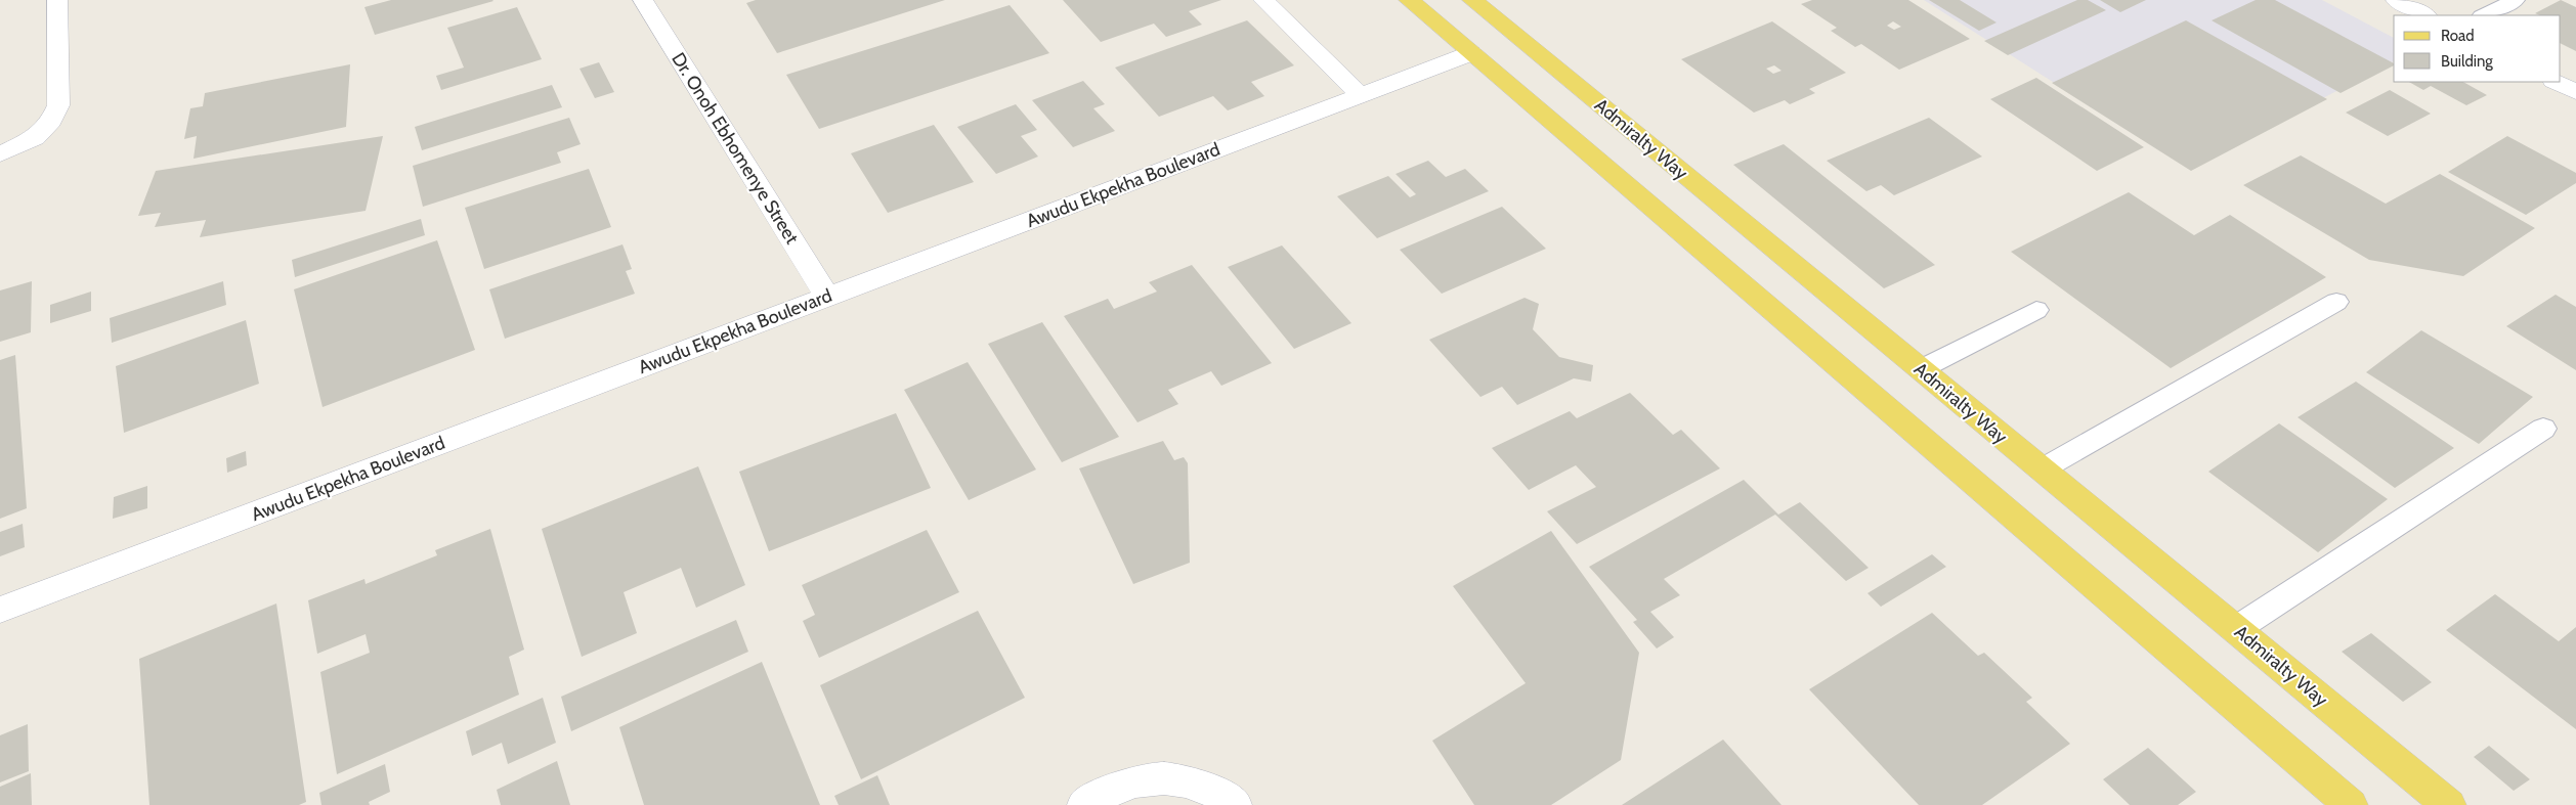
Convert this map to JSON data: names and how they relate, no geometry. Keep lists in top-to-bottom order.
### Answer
{
  "streets": {
    "main road": ["Admiralty Way"],
    "street": ["Dr. Onoh Ebhomenye Street", "Awudu Ekpekha Boulevard"]
  },
  "crossings": [
    ["Dr. Onoh Ebhomenye Street", "Awudu Ekpekha Boulevard"]
  ],
  "legend": ["Road", "Building"]
}
